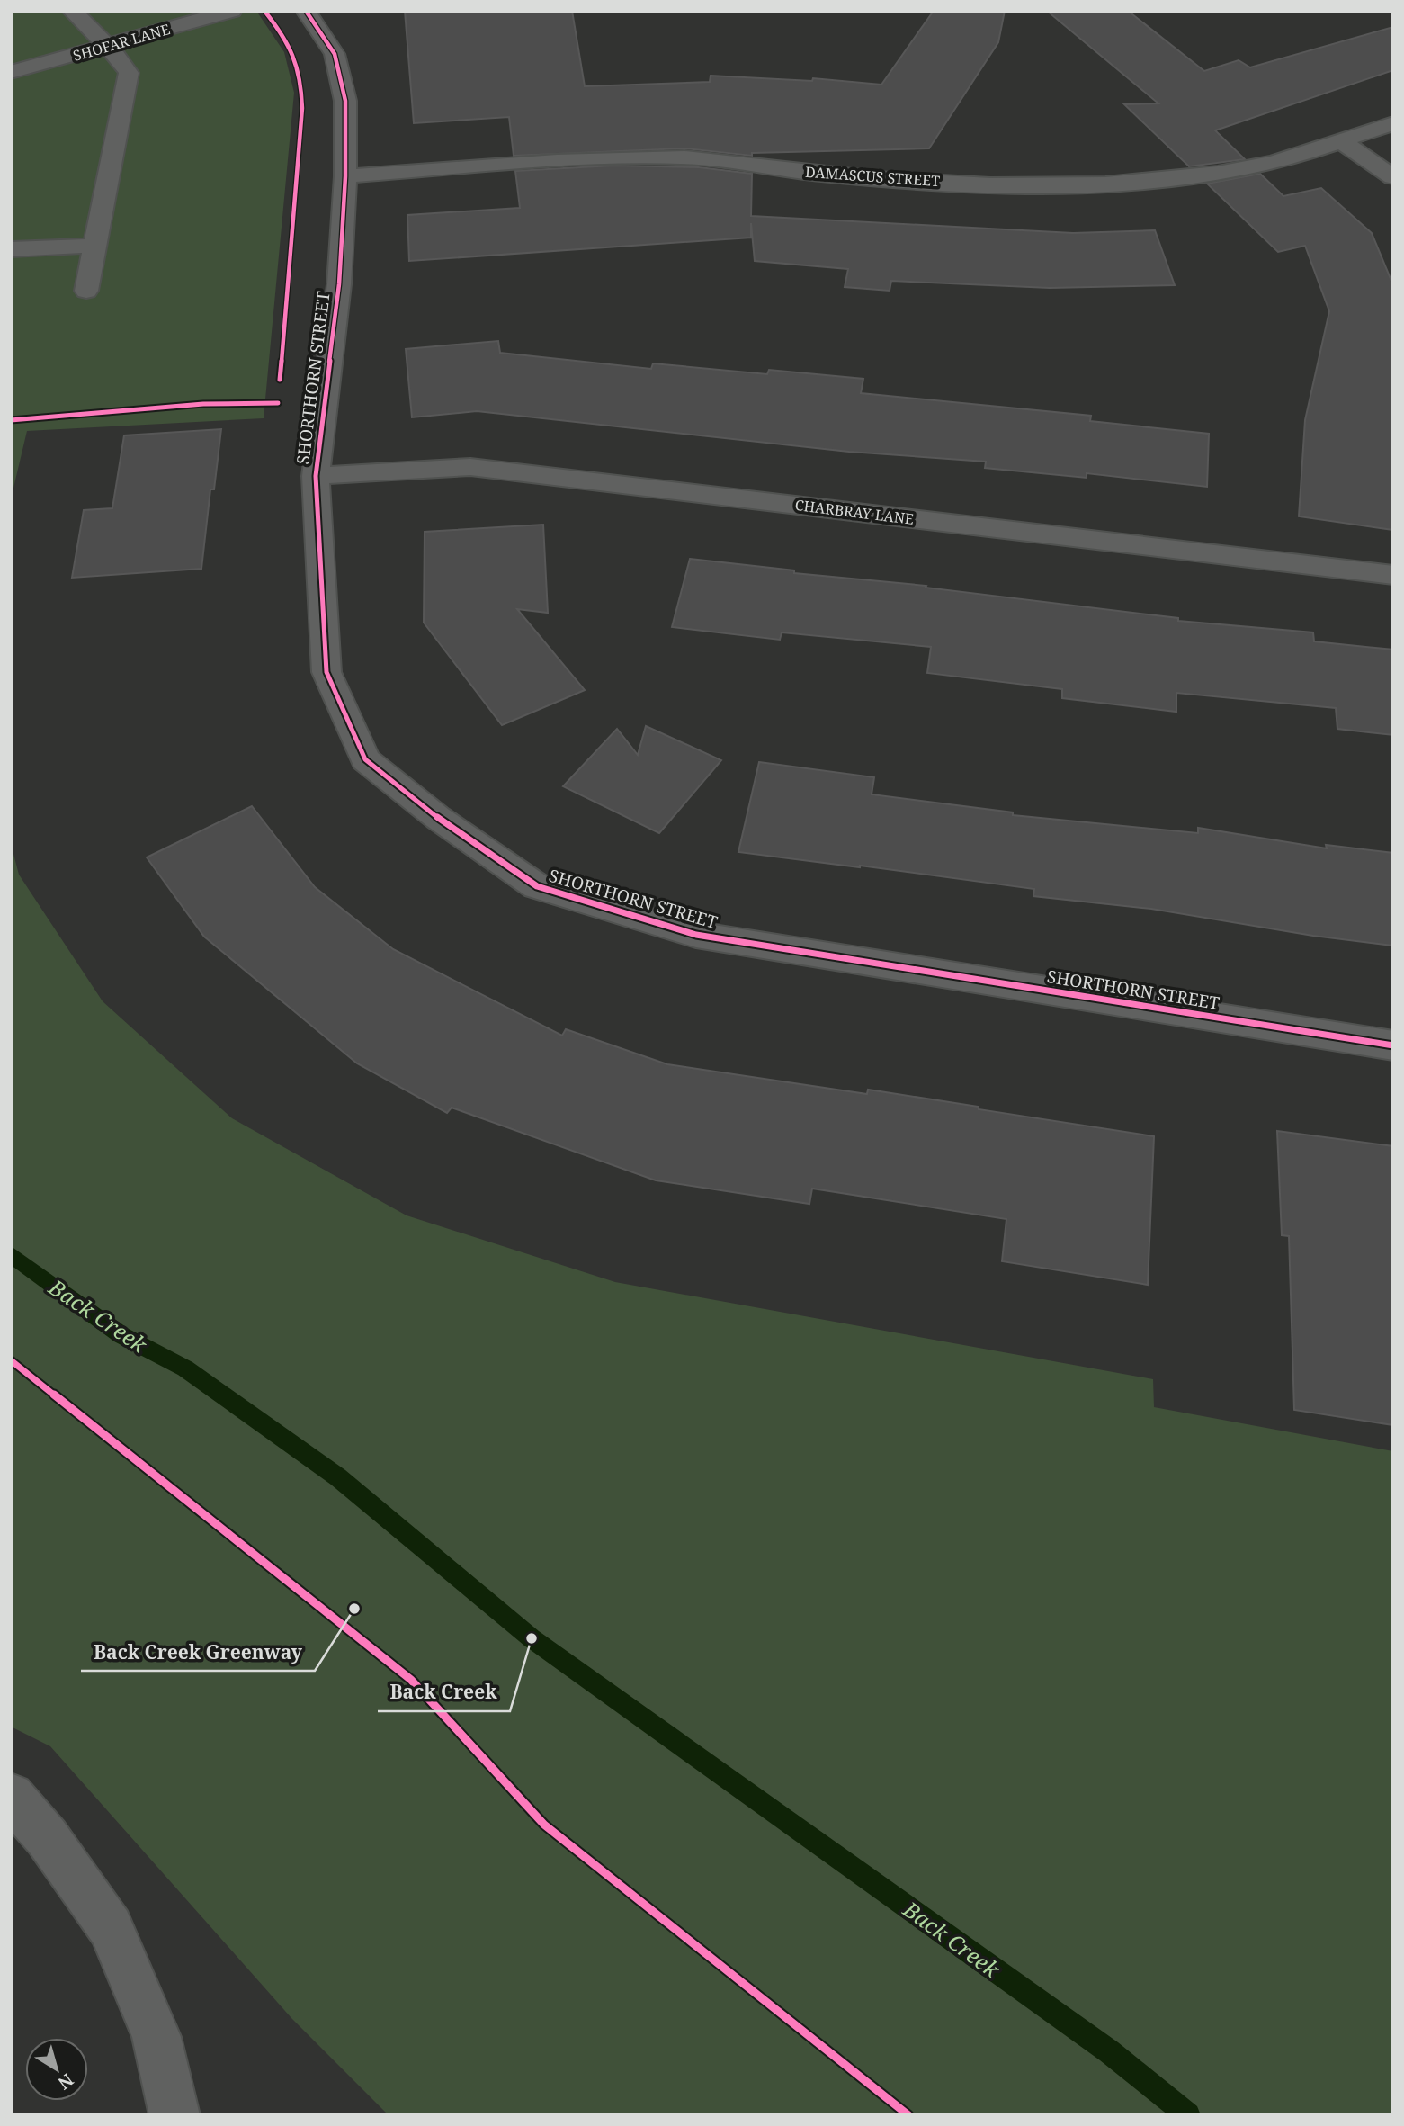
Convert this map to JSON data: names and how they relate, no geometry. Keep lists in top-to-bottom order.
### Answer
{
  "streets": {
    "street": [
      "SHOFAR LANE",
      "DAMASCUS STREET",
      "SHORTHORN STREET",
      "CHARBRAY LANE"
    ]
  },
  "crossings": [
    ["DAMASCUS STREET", "SHORTHORN STREET"],
    ["SHORTHORN STREET", "CHARBRAY LANE"]
  ],
  "water": ["Back Creek"],
  "places": ["Back Creek Greenway", "Back Creek"],
  "north": "bottom right"
}
